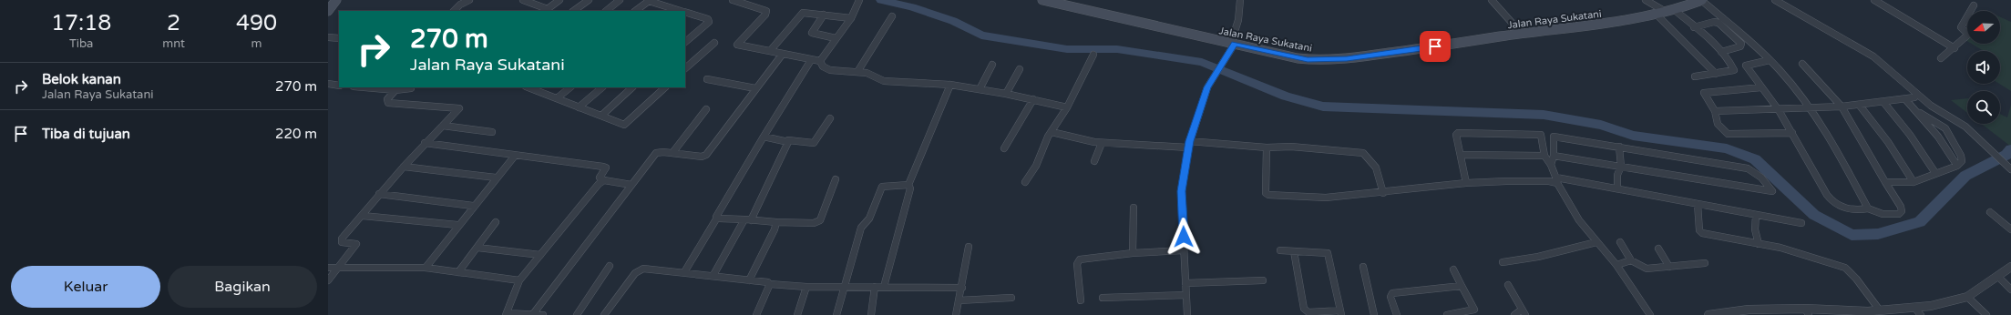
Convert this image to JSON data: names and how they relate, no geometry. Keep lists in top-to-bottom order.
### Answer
{
  "streets": {
    "main road": ["Jalan Raya Sukatani"]
  },
  "north": "left",
  "page": {
    "eta": [
      "17:18",
      "Tiba",
      "2",
      "mnt",
      "490",
      "m"
    ],
    "turn": ["270 m", "Jalan Raya Sukatani"],
    "list": [
      {
        "name": "Belok kanan",
        "note": "Jalan Raya Sukatani",
        "value": "270 m"
      },
      {
        "name": "Tiba di tujuan",
        "value": "220 m"
      }
    ],
    "buttons": ["Keluar", "Bagikan"]
  }
}
